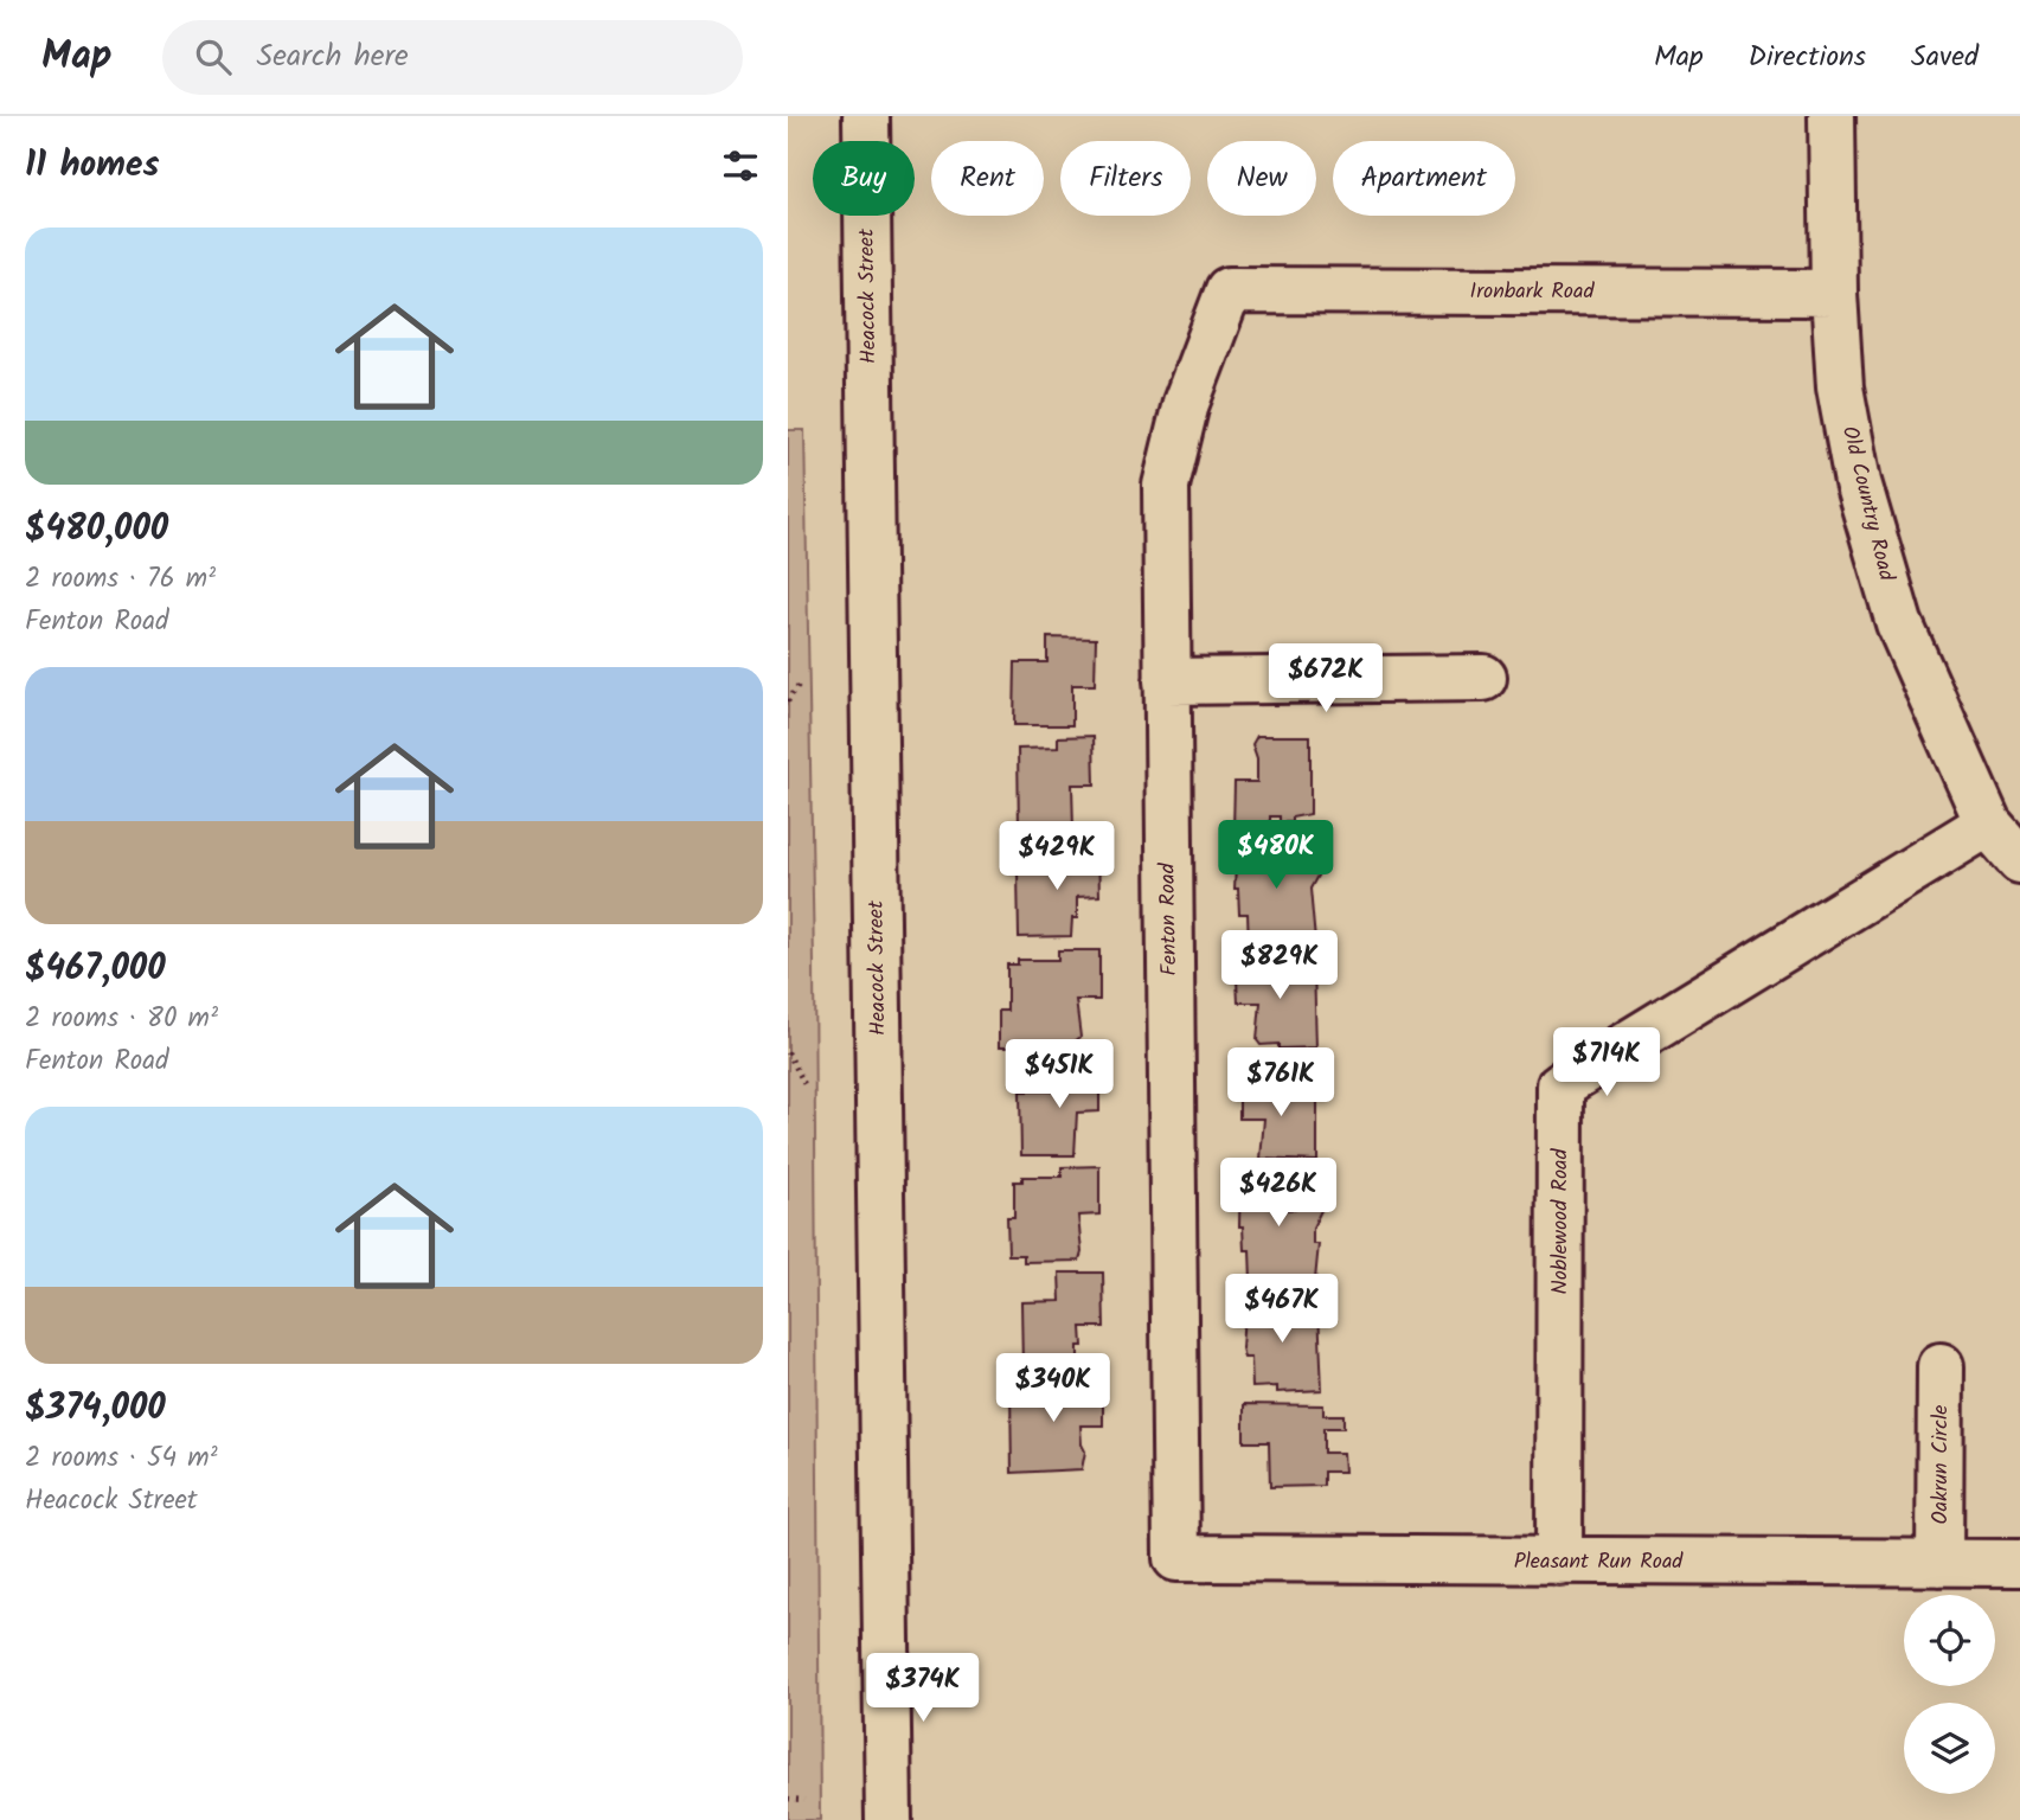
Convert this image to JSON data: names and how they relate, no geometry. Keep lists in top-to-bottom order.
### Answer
{
  "streets": {
    "street": [
      "Ironbark Road",
      "Heacock Street",
      "Old Country Road",
      "Fenton Road",
      "Noblewood Road",
      "Oakrun Circle",
      "Pleasant Run Road"
    ]
  },
  "crossings": [
    ["Ironbark Road", "Old Country Road"],
    ["Ironbark Road", "Fenton Road"],
    ["Old Country Road", "Noblewood Road"],
    ["Fenton Road", "Pleasant Run Road"],
    ["Noblewood Road", "Pleasant Run Road"],
    ["Oakrun Circle", "Pleasant Run Road"]
  ],
  "page": {
    "header": "Map",
    "search": "Search here",
    "nav": ["Map", "Directions", "Saved"],
    "heading": "11 homes",
    "chip": [
      "Buy",
      "Rent",
      "Filters",
      "New",
      "Apartment"
    ],
    "list": [
      {
        "name": "$480,000",
        "note": "2 rooms · 76 m² · Fenton Road"
      },
      {
        "name": "$467,000",
        "note": "2 rooms · 80 m² · Fenton Road"
      },
      {
        "name": "$374,000",
        "note": "2 rooms · 54 m² · Heacock Street"
      }
    ],
    "price": [
      "$672K",
      "$480K",
      "$429K",
      "$829K",
      "$714K",
      "$451K",
      "$761K",
      "$426K",
      "$467K",
      "$340K",
      "$374K"
    ]
  }
}
